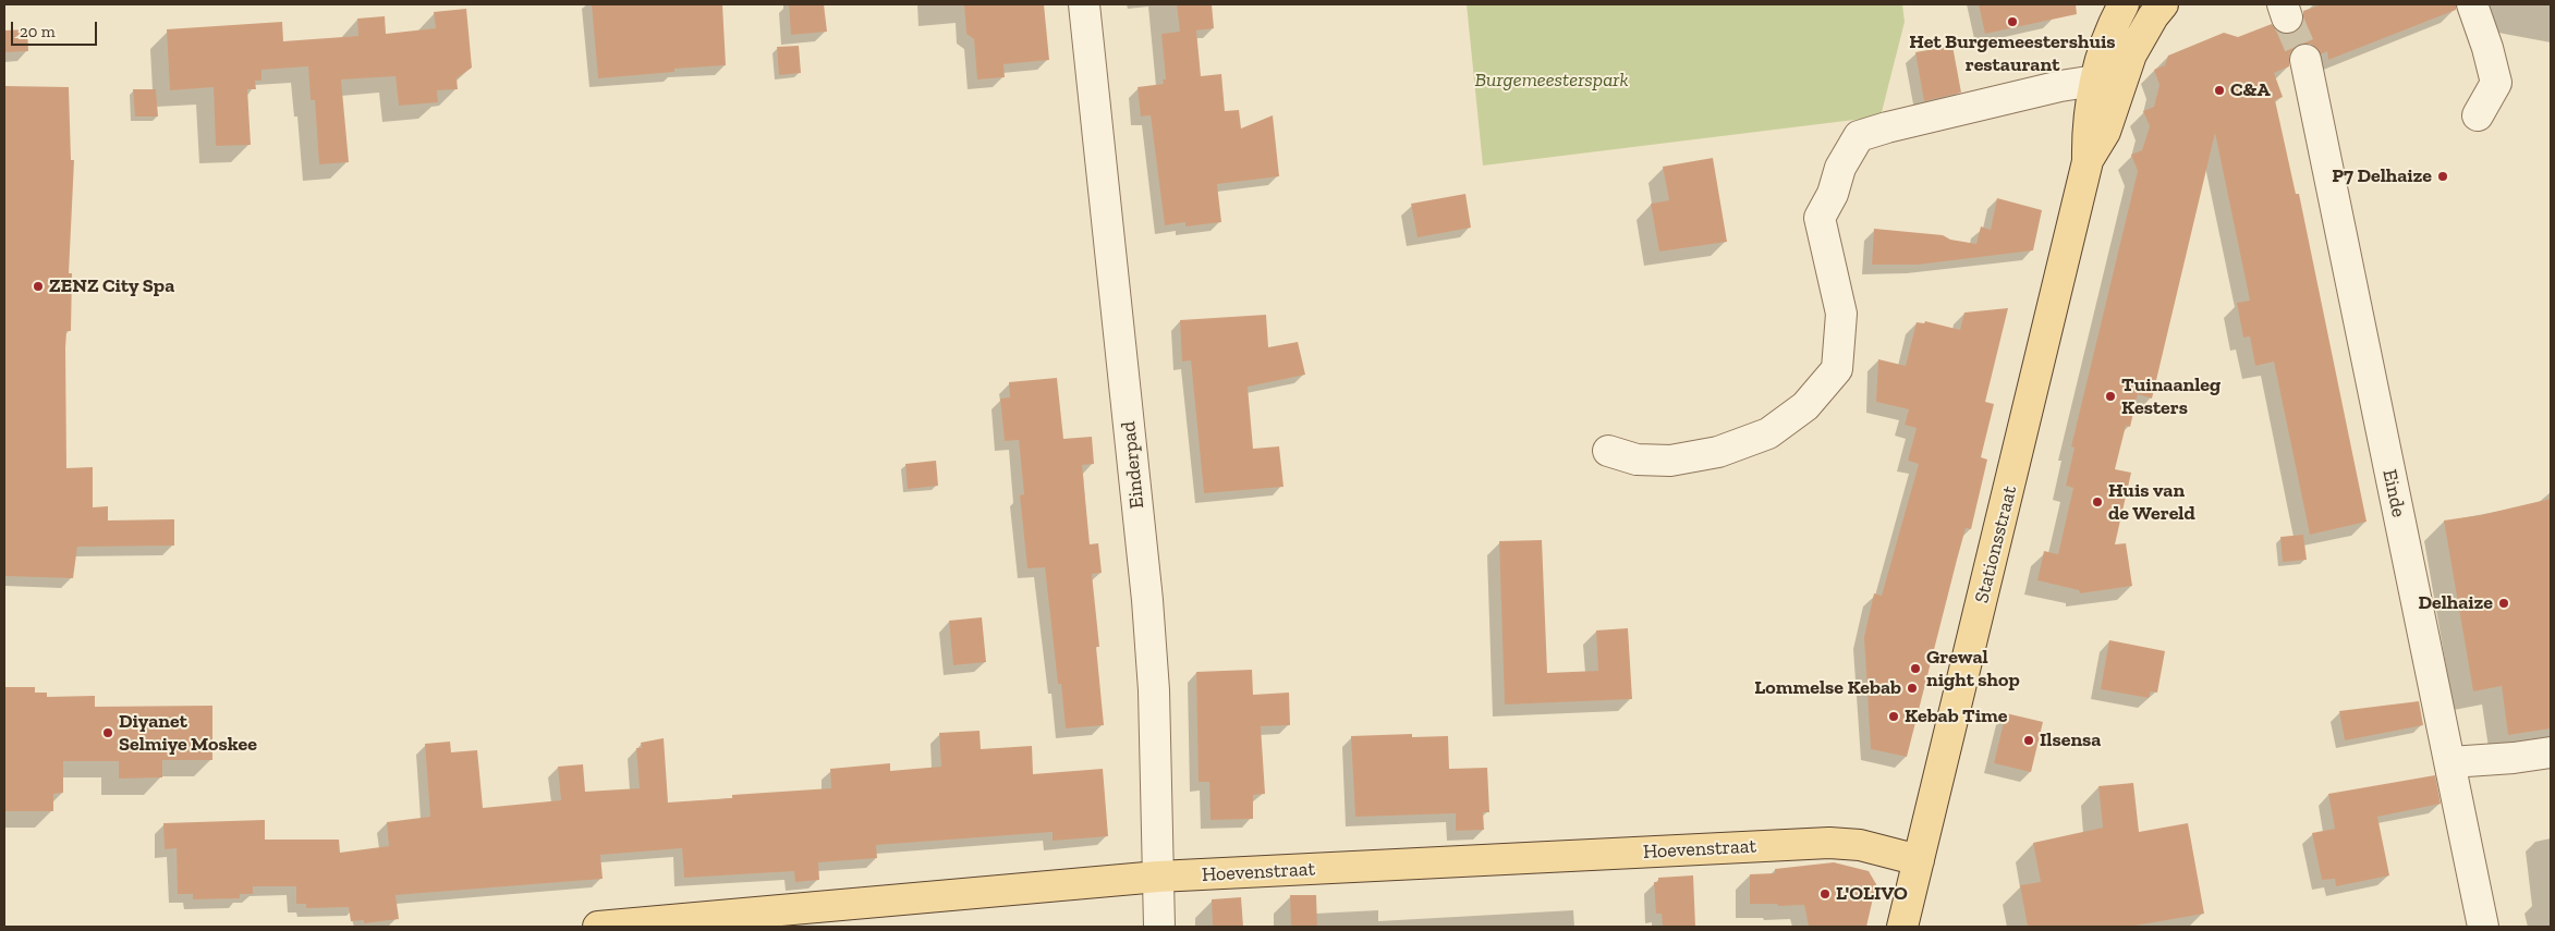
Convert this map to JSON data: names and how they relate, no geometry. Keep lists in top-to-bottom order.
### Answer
{
  "streets": {
    "main road": ["Stationsstraat", "Hoevenstraat"],
    "street": ["Einderpad", "Einde"]
  },
  "crossings": [
    ["Einderpad", "Hoevenstraat"],
    ["Stationsstraat", "Hoevenstraat"]
  ],
  "parks": ["Burgemeesterspark"],
  "places": [
    "Het Burgemeestershuis restaurant",
    "C&A",
    "P7 Delhaize",
    "ZENZ City Spa",
    "Tuinaanleg Kesters",
    "Huis van de Wereld",
    "Delhaize",
    "Grewal night shop",
    "Lommelse Kebab",
    "Kebab Time",
    "Diyanet Selmiye Moskee",
    "Ilsensa",
    "L'OLIVO"
  ],
  "scale_bar": "20 m"
}
